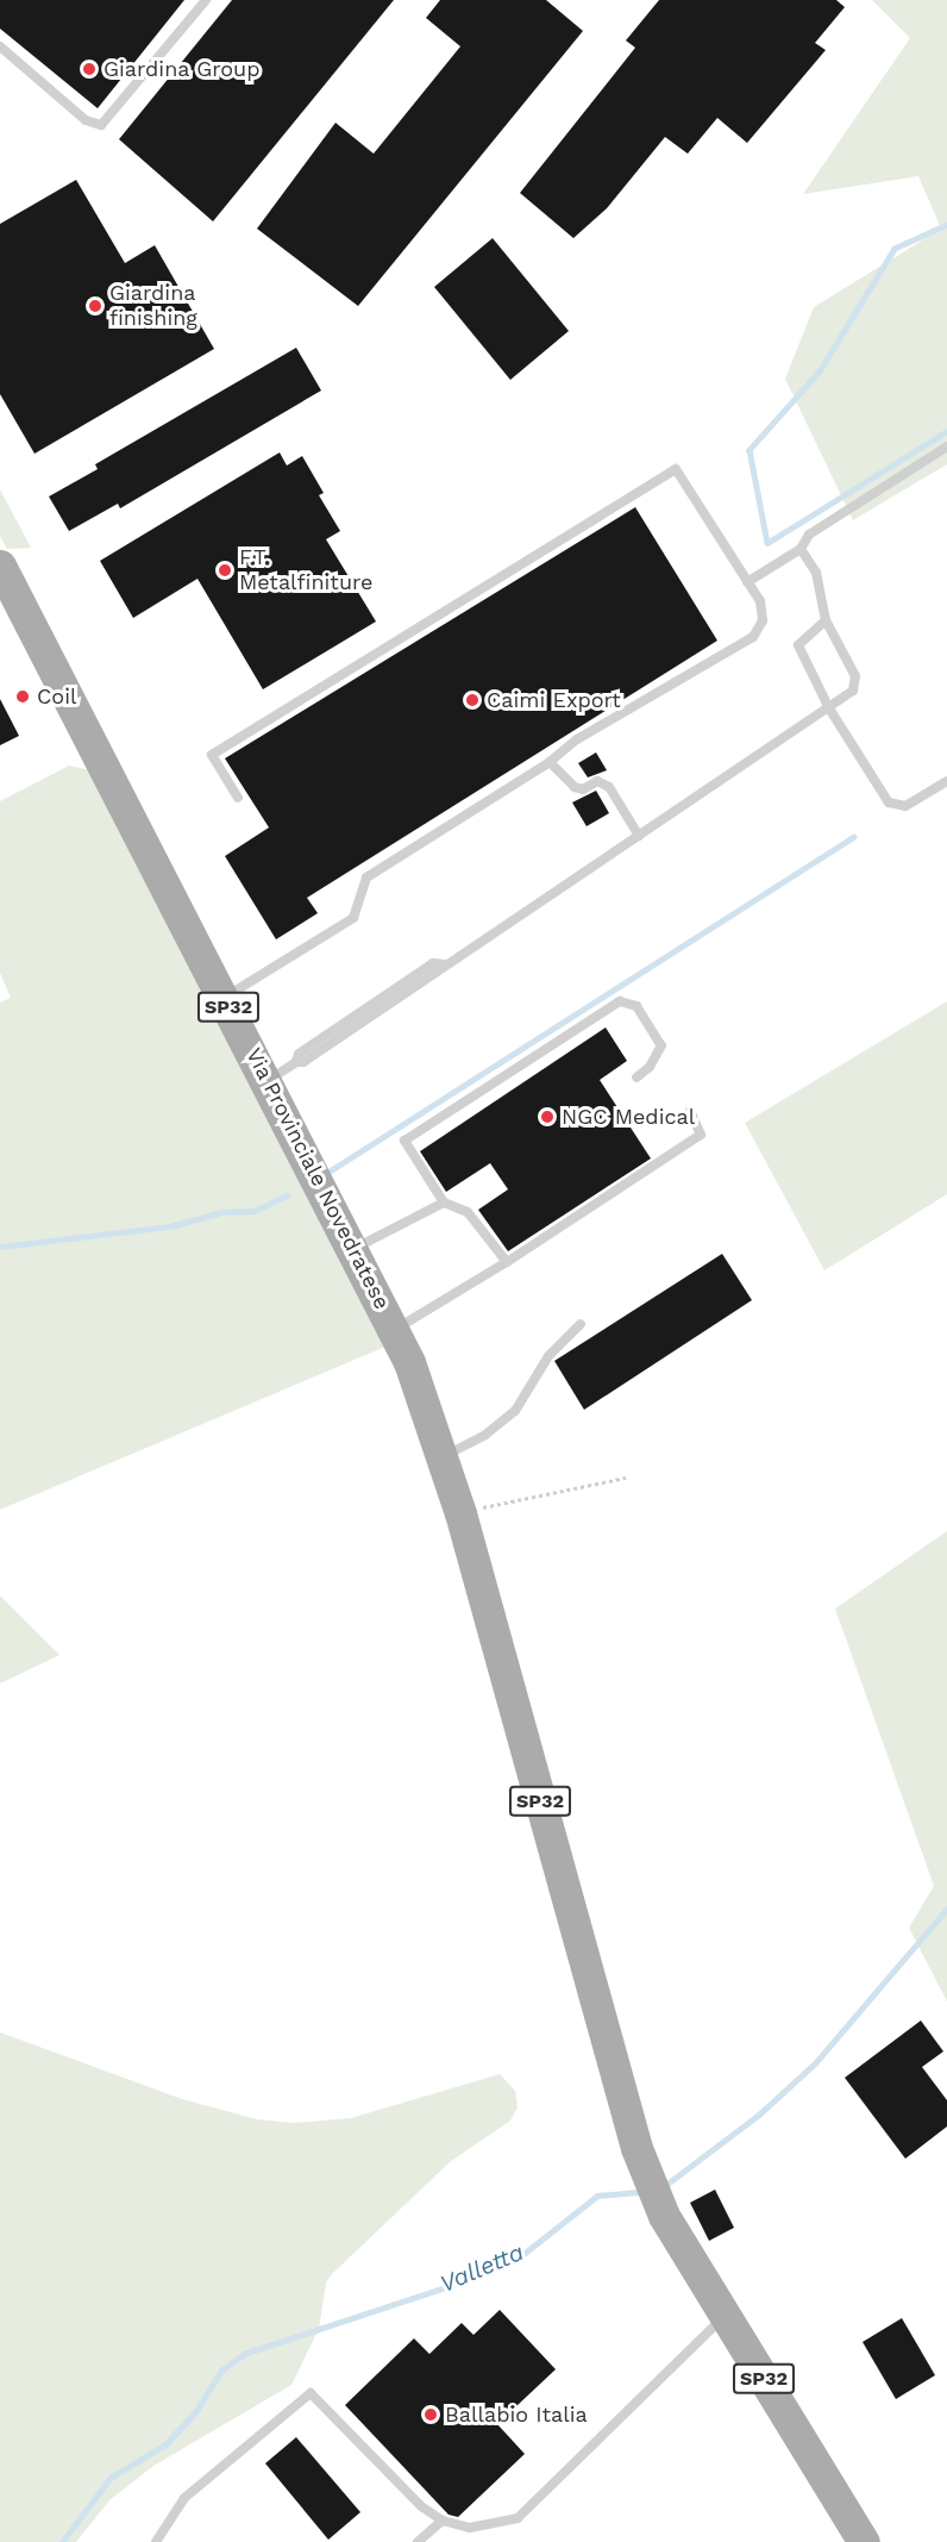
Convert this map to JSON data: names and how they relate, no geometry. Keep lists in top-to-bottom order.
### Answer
{
  "streets": {
    "main road": ["SP32", "Via Provinciale Novedratese"]
  },
  "crossings": [
    ["SP32", "Via Provinciale Novedratese"]
  ],
  "water": ["Valletta"],
  "places": [
    "Giardina Group",
    "Giardina finishing",
    "F.T. Metalfiniture",
    "Coil",
    "Caimi Export",
    "NGC Medical",
    "Ballabio Italia"
  ]
}
